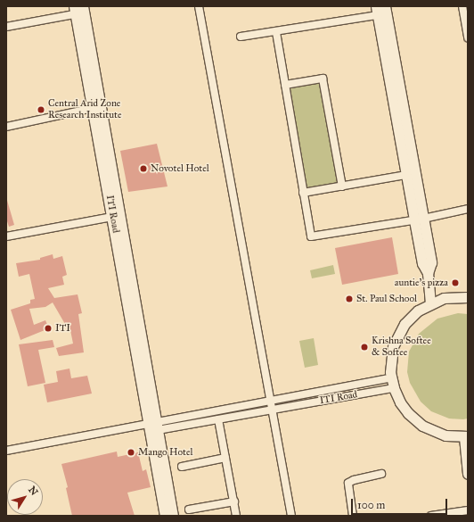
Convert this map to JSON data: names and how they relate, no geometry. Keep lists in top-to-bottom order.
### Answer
{
  "streets": {
    "street": ["ITI Road"]
  },
  "places": [
    "Central Arid Zone Research Institute",
    "Novotel Hotel",
    "auntie's pizza",
    "St. Paul School",
    "ITI",
    "Krishna Softee & Softee",
    "Mango Hotel"
  ],
  "scale_bar": "100 m",
  "north": "top right"
}
